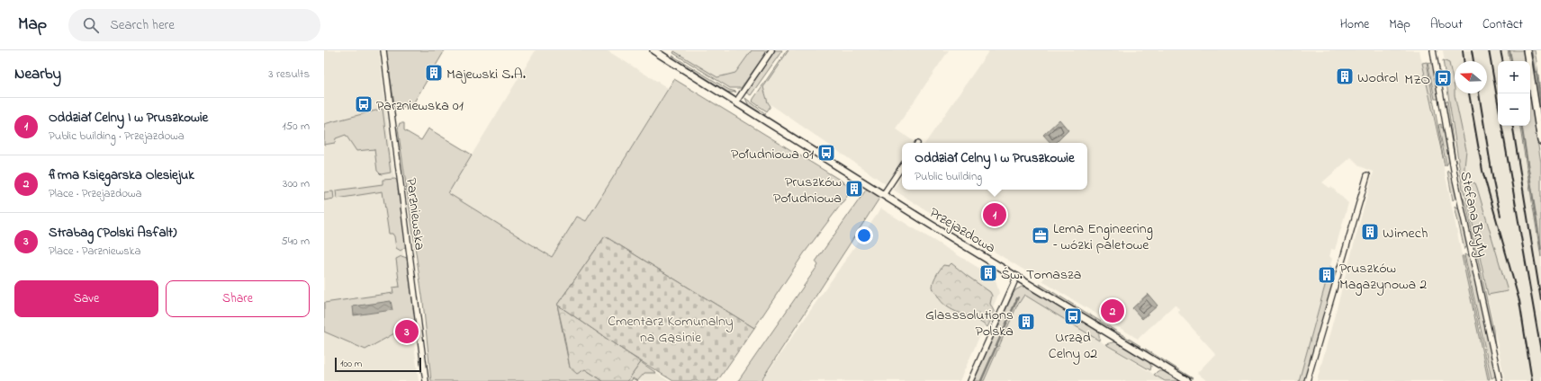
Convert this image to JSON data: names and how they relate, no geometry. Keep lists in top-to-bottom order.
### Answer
{
  "streets": {
    "street": ["Parzniewska", "Stefana Bryły", "Przejazdowa"]
  },
  "parks": ["Cmentarz Komunalny na Gąsinie"],
  "places": {
    "building": [
      "Majewski S.A.",
      "Wodrol",
      "Pruszków Południowa",
      "Wimech",
      "Św. Tomasza",
      "Pruszków Magazynowa 2",
      "Glasssolutions Polska"
    ],
    "bus stop": [
      "MZO",
      "Parzniewska 01",
      "Południowa 01",
      "Urząd Celny 02"
    ],
    "office": ["Lema Engineering – wózki paletowe"]
  },
  "scale_bar": "100 m",
  "north": "left",
  "page": {
    "header": "Map",
    "search": "Search here",
    "nav": [
      "Home",
      "Map",
      "About",
      "Contact"
    ],
    "heading": ["Nearby", "3 results"],
    "map_buttons": ["+", "−"],
    "list": [
      {
        "mark": "1",
        "name": "Oddział Celny I w Pruszkowie",
        "note": "Public building · Przejazdowa",
        "value": "150 m"
      },
      {
        "mark": "2",
        "name": "firma Księgarska Olesiejuk",
        "note": "Place · Przejazdowa",
        "value": "300 m"
      },
      {
        "mark": "3",
        "name": "Strabag (Polski Asfalt)",
        "note": "Place · Parzniewska",
        "value": "540 m"
      }
    ],
    "popup": ["Oddział Celny I w Pruszkowie", "Public building"],
    "pins": ["1", "2", "3"],
    "buttons": ["Save", "Share"],
    "scale": "100 m"
  }
}
